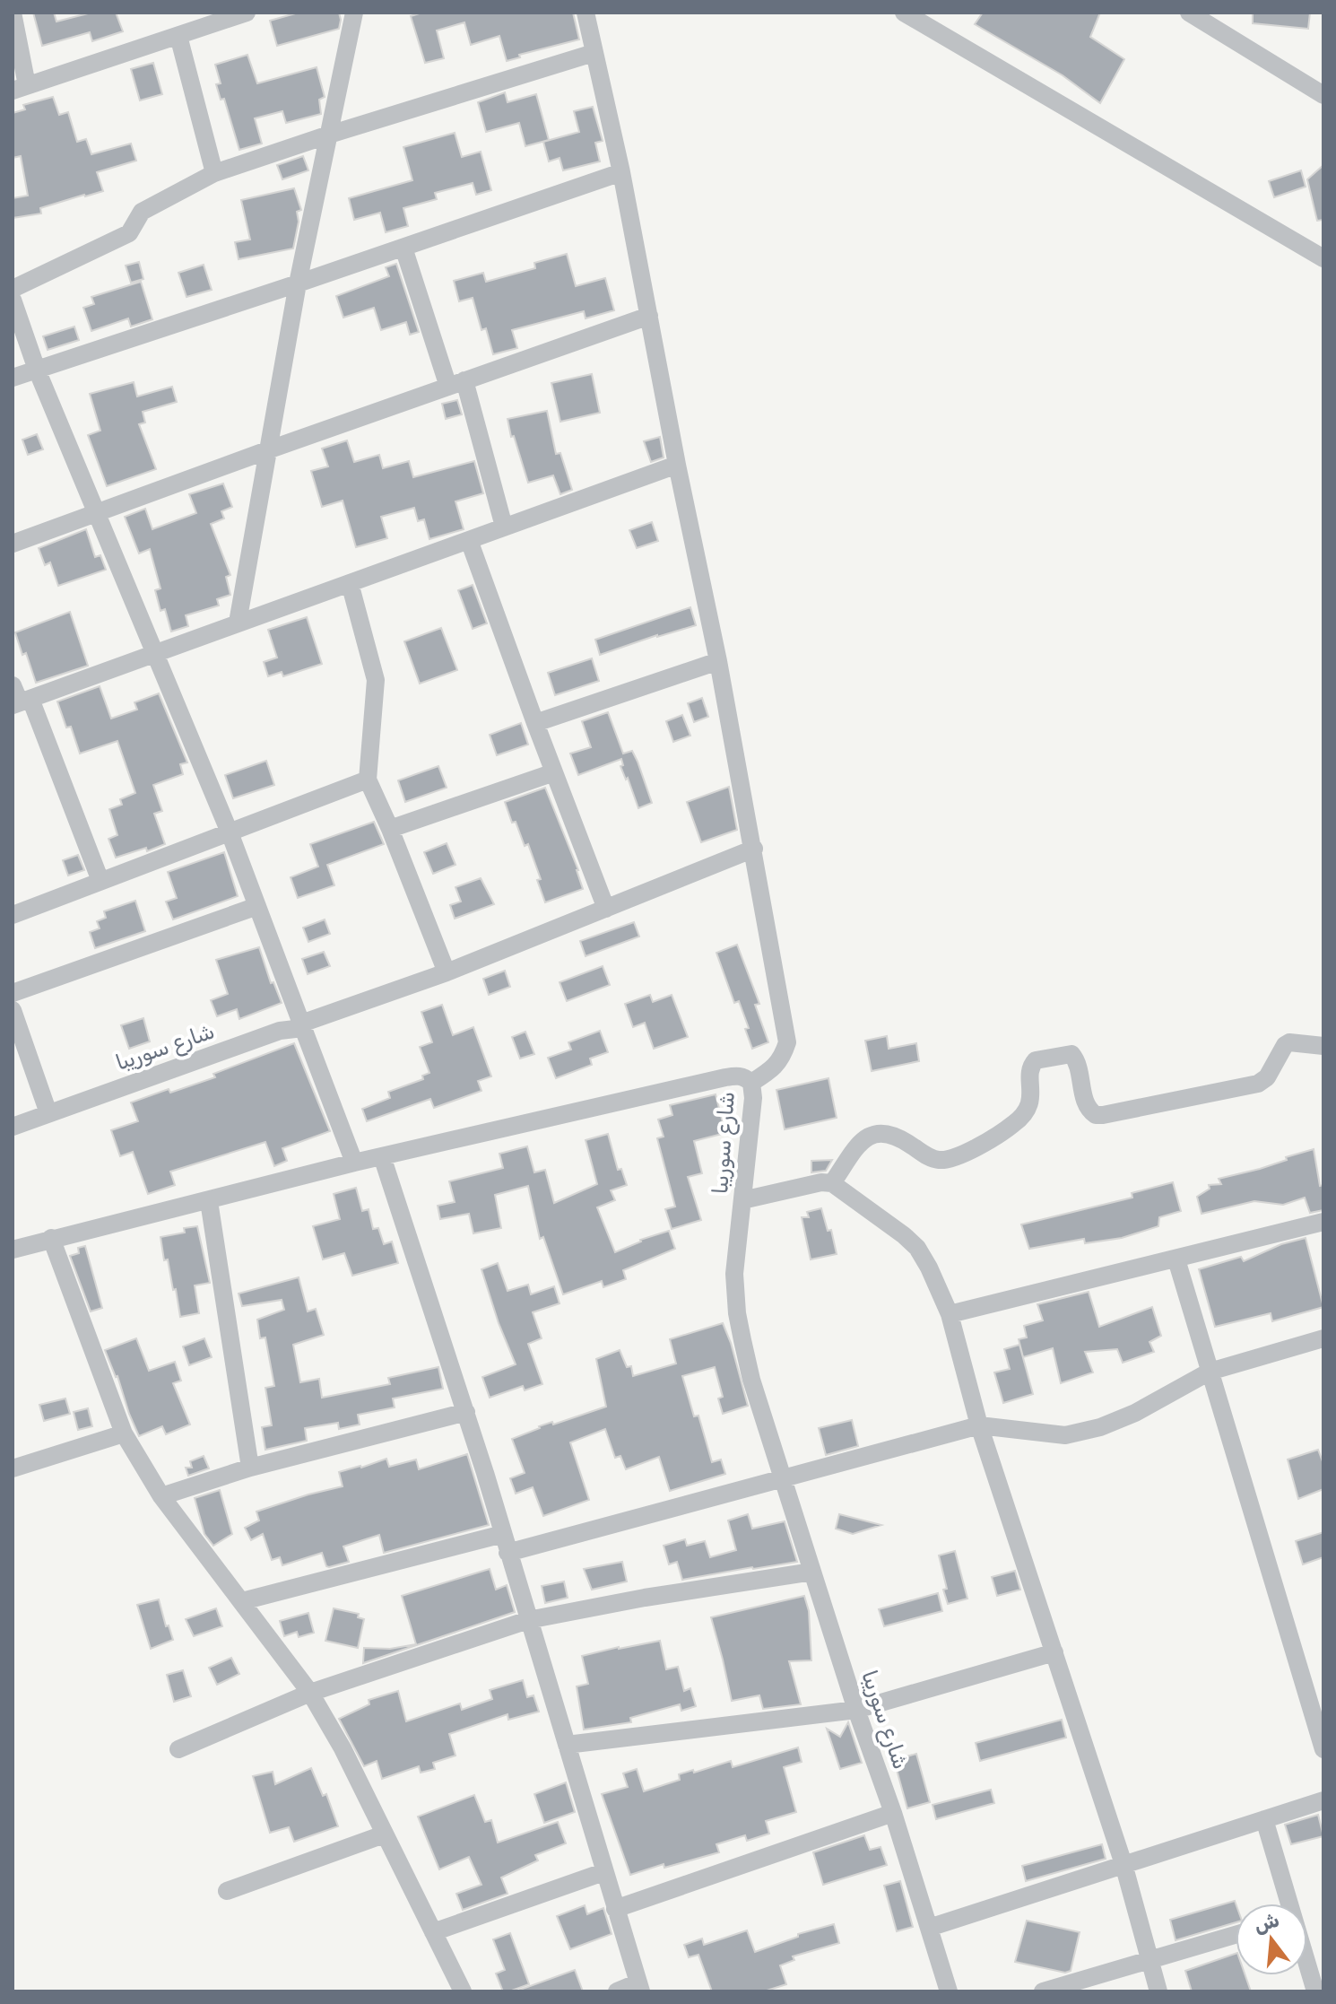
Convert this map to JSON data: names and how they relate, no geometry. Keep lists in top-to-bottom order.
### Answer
{
  "streets": {
    "street": ["شارع سوريبا"]
  },
  "north": "top"
}
